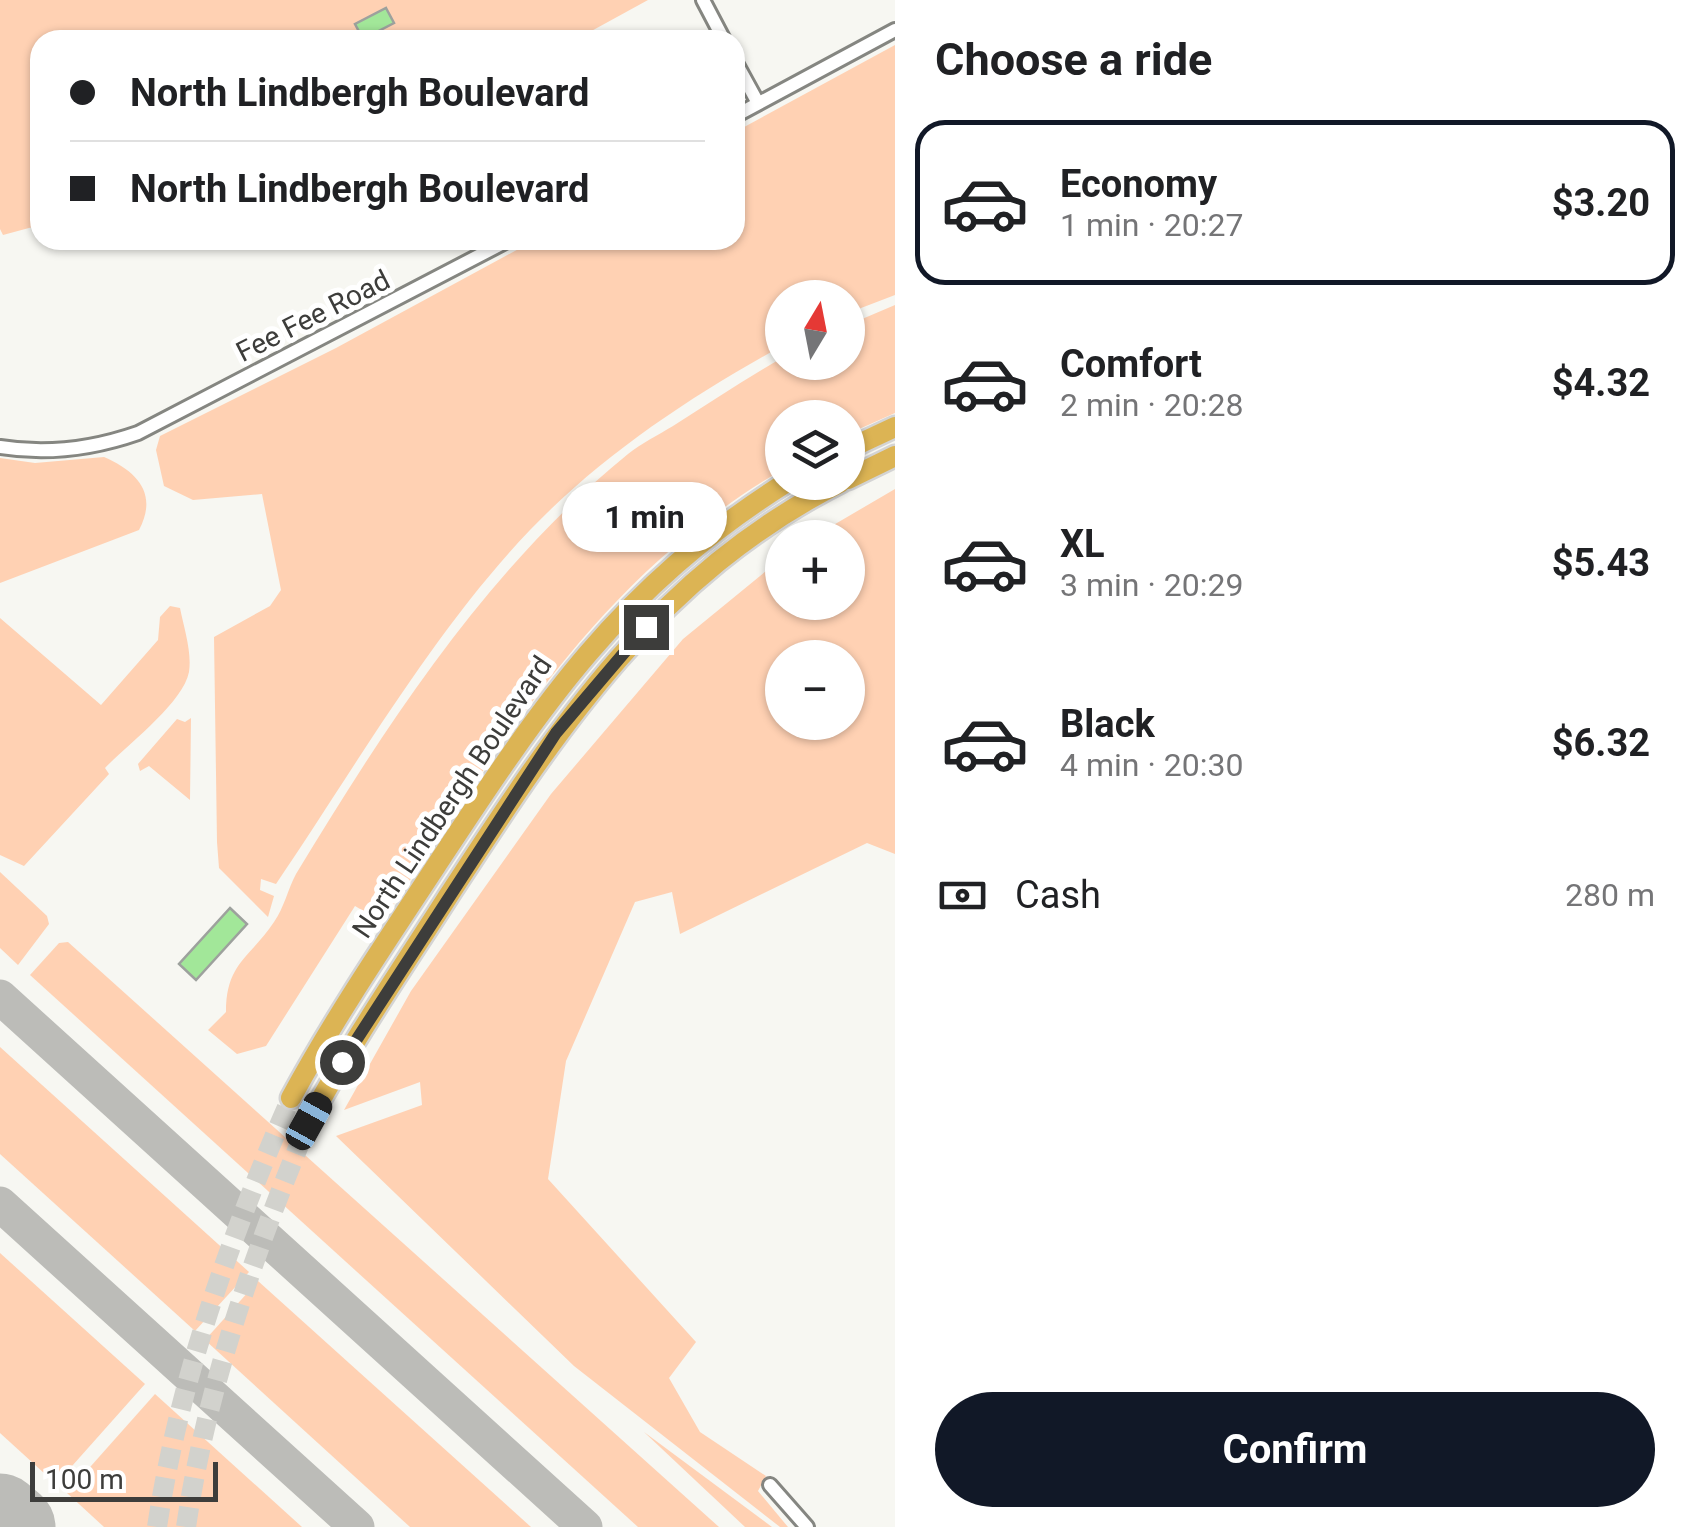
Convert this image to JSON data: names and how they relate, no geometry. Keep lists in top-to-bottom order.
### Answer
{
  "streets": {
    "highway": ["North Lindbergh Boulevard"],
    "street": ["Fee Fee Road"]
  },
  "scale_bar": "100 m",
  "north": "top",
  "page": {
    "heading": "Choose a ride",
    "banner": ["North Lindbergh Boulevard", "North Lindbergh Boulevard"],
    "list": [
      {
        "name": "Economy",
        "note": "1 min · 20:27",
        "value": "$3.20"
      },
      {
        "name": "Comfort",
        "note": "2 min · 20:28",
        "value": "$4.32"
      },
      {
        "name": "XL",
        "note": "3 min · 20:29",
        "value": "$5.43"
      },
      {
        "name": "Black",
        "note": "4 min · 20:30",
        "value": "$6.32"
      }
    ],
    "map_buttons": ["+", "−"],
    "bubble": "1 min",
    "pay": ["Cash", "280 m"],
    "buttons": "Confirm",
    "scale": "100 m"
  }
}
